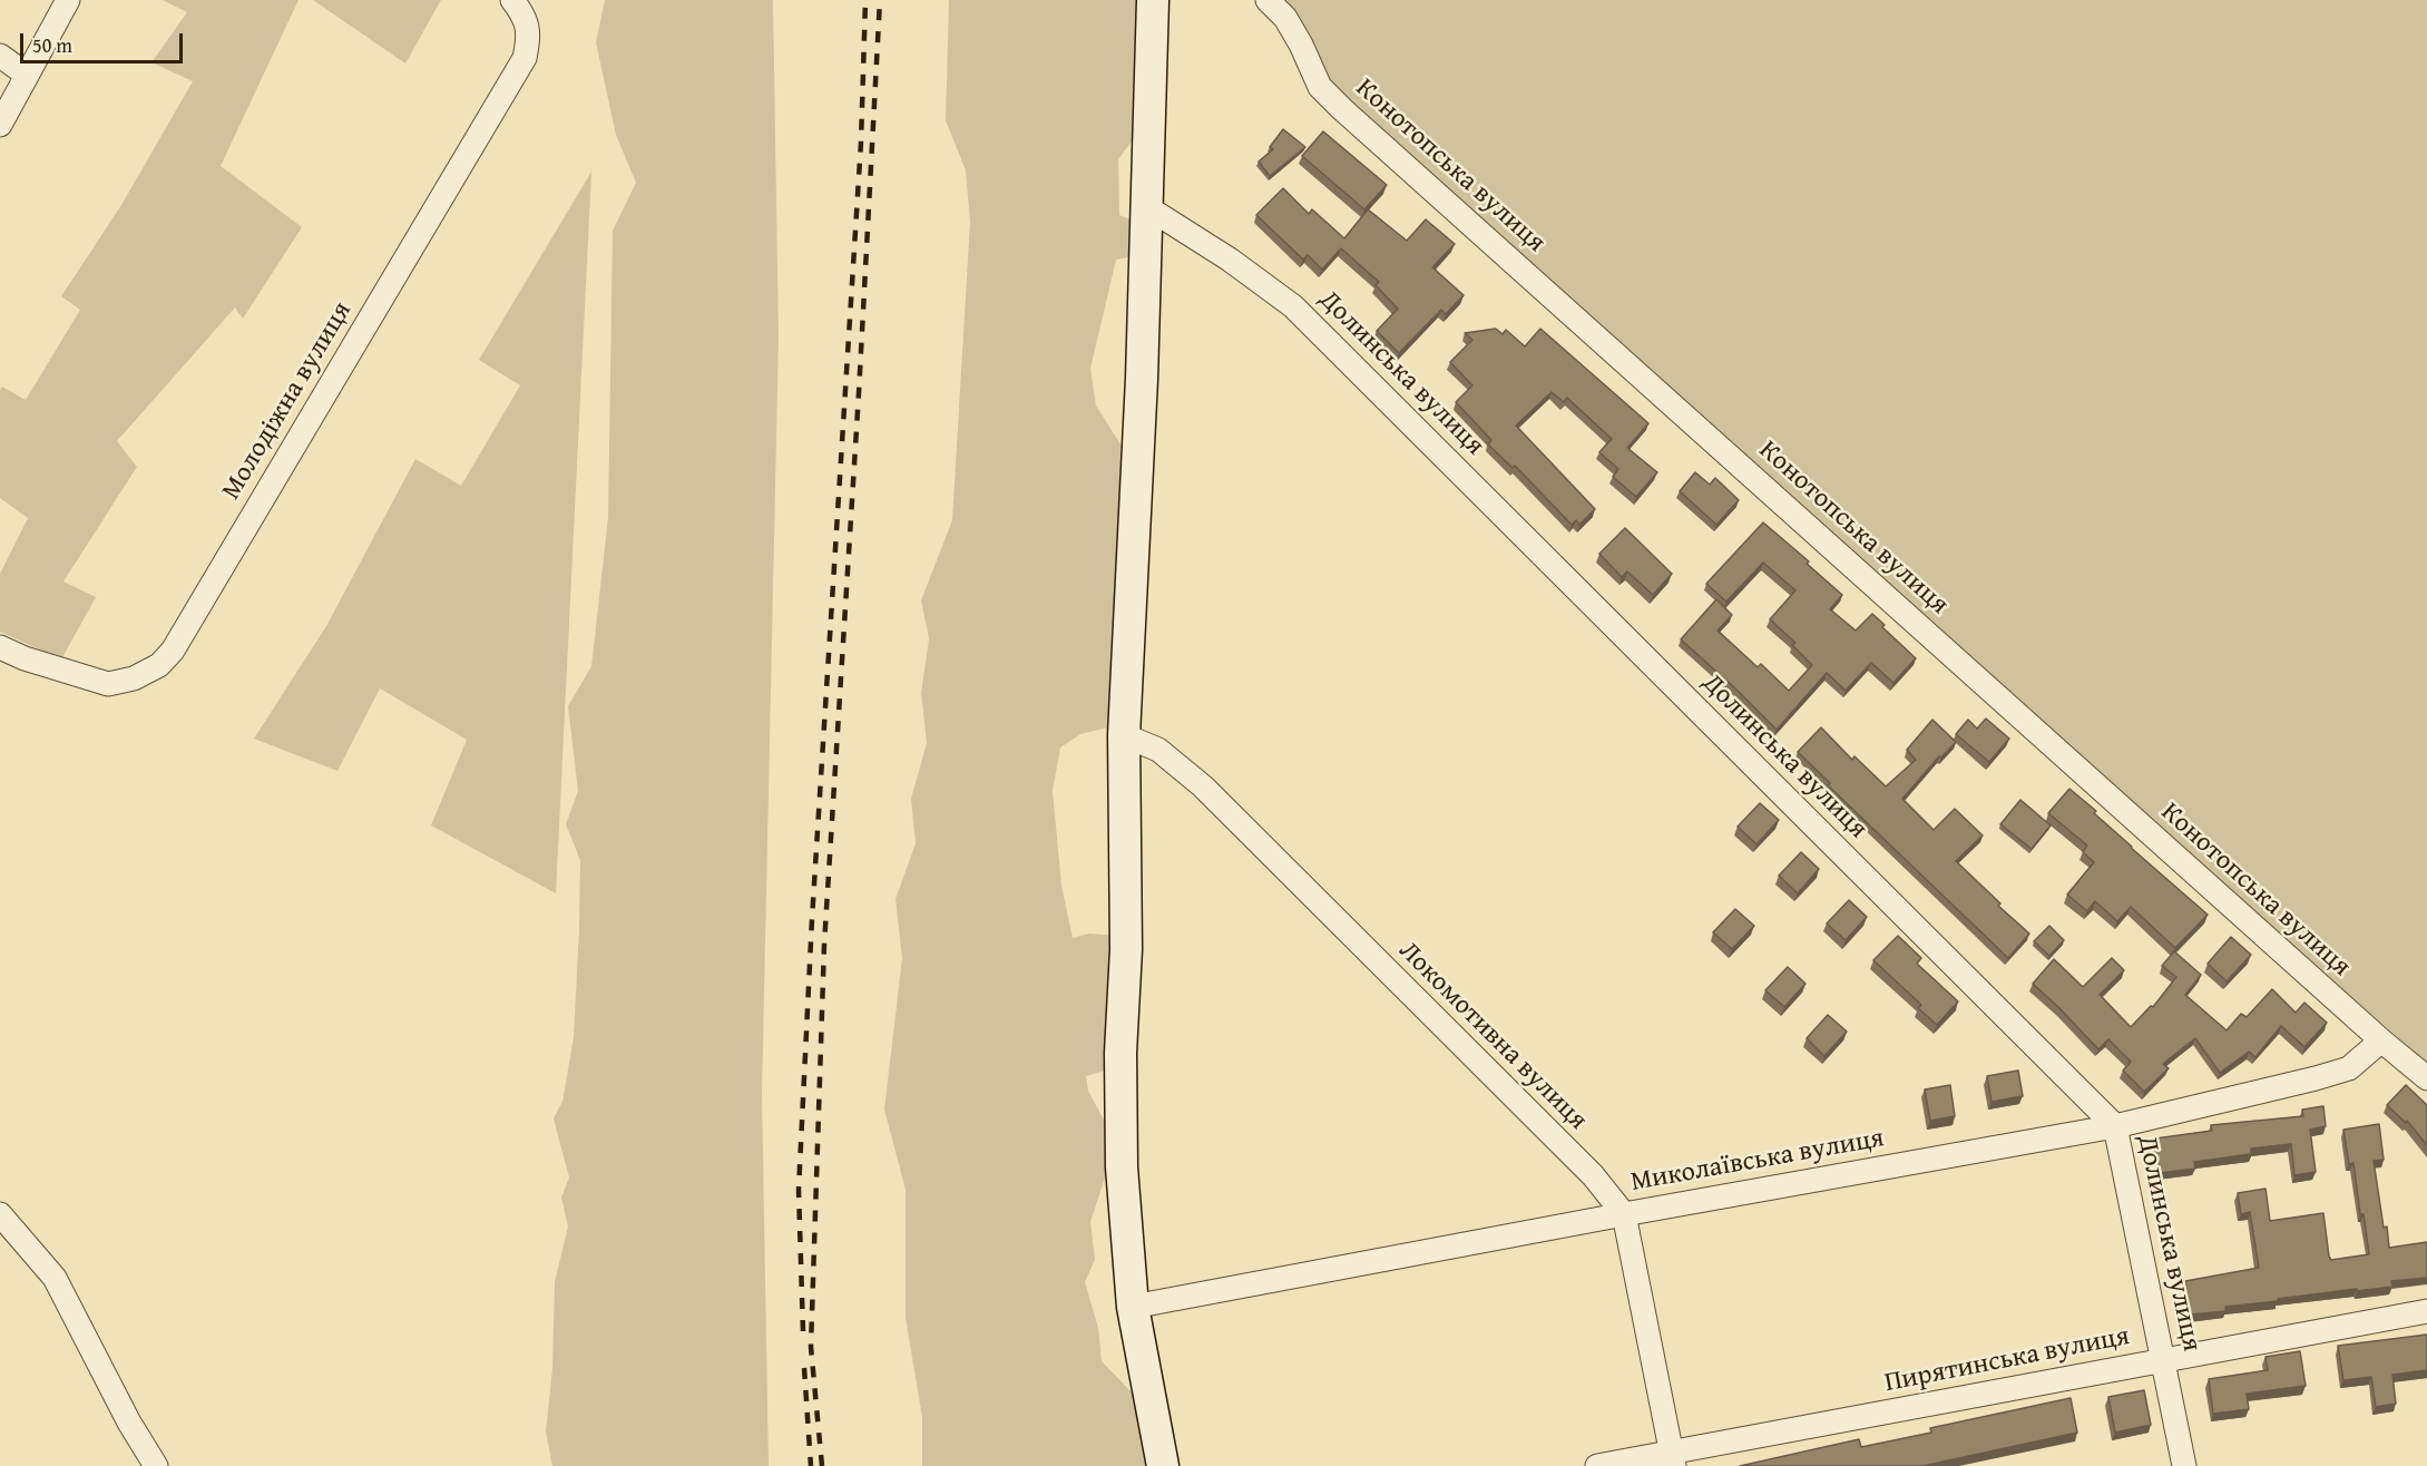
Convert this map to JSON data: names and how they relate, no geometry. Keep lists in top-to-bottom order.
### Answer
{
  "streets": {
    "street": [
      "Конотопська вулиця",
      "Долинська вулиця",
      "Молодіжна вулиця",
      "Локомотивна вулиця",
      "Миколаївська вулиця",
      "Пирятинська вулиця"
    ]
  },
  "crossings": [
    ["Конотопська вулиця", "Миколаївська вулиця"],
    ["Долинська вулиця", "Миколаївська вулиця"],
    ["Долинська вулиця", "Пирятинська вулиця"],
    ["Локомотивна вулиця", "Миколаївська вулиця"],
    ["Локомотивна вулиця", "Пирятинська вулиця"]
  ],
  "scale_bar": "50 m"
}
